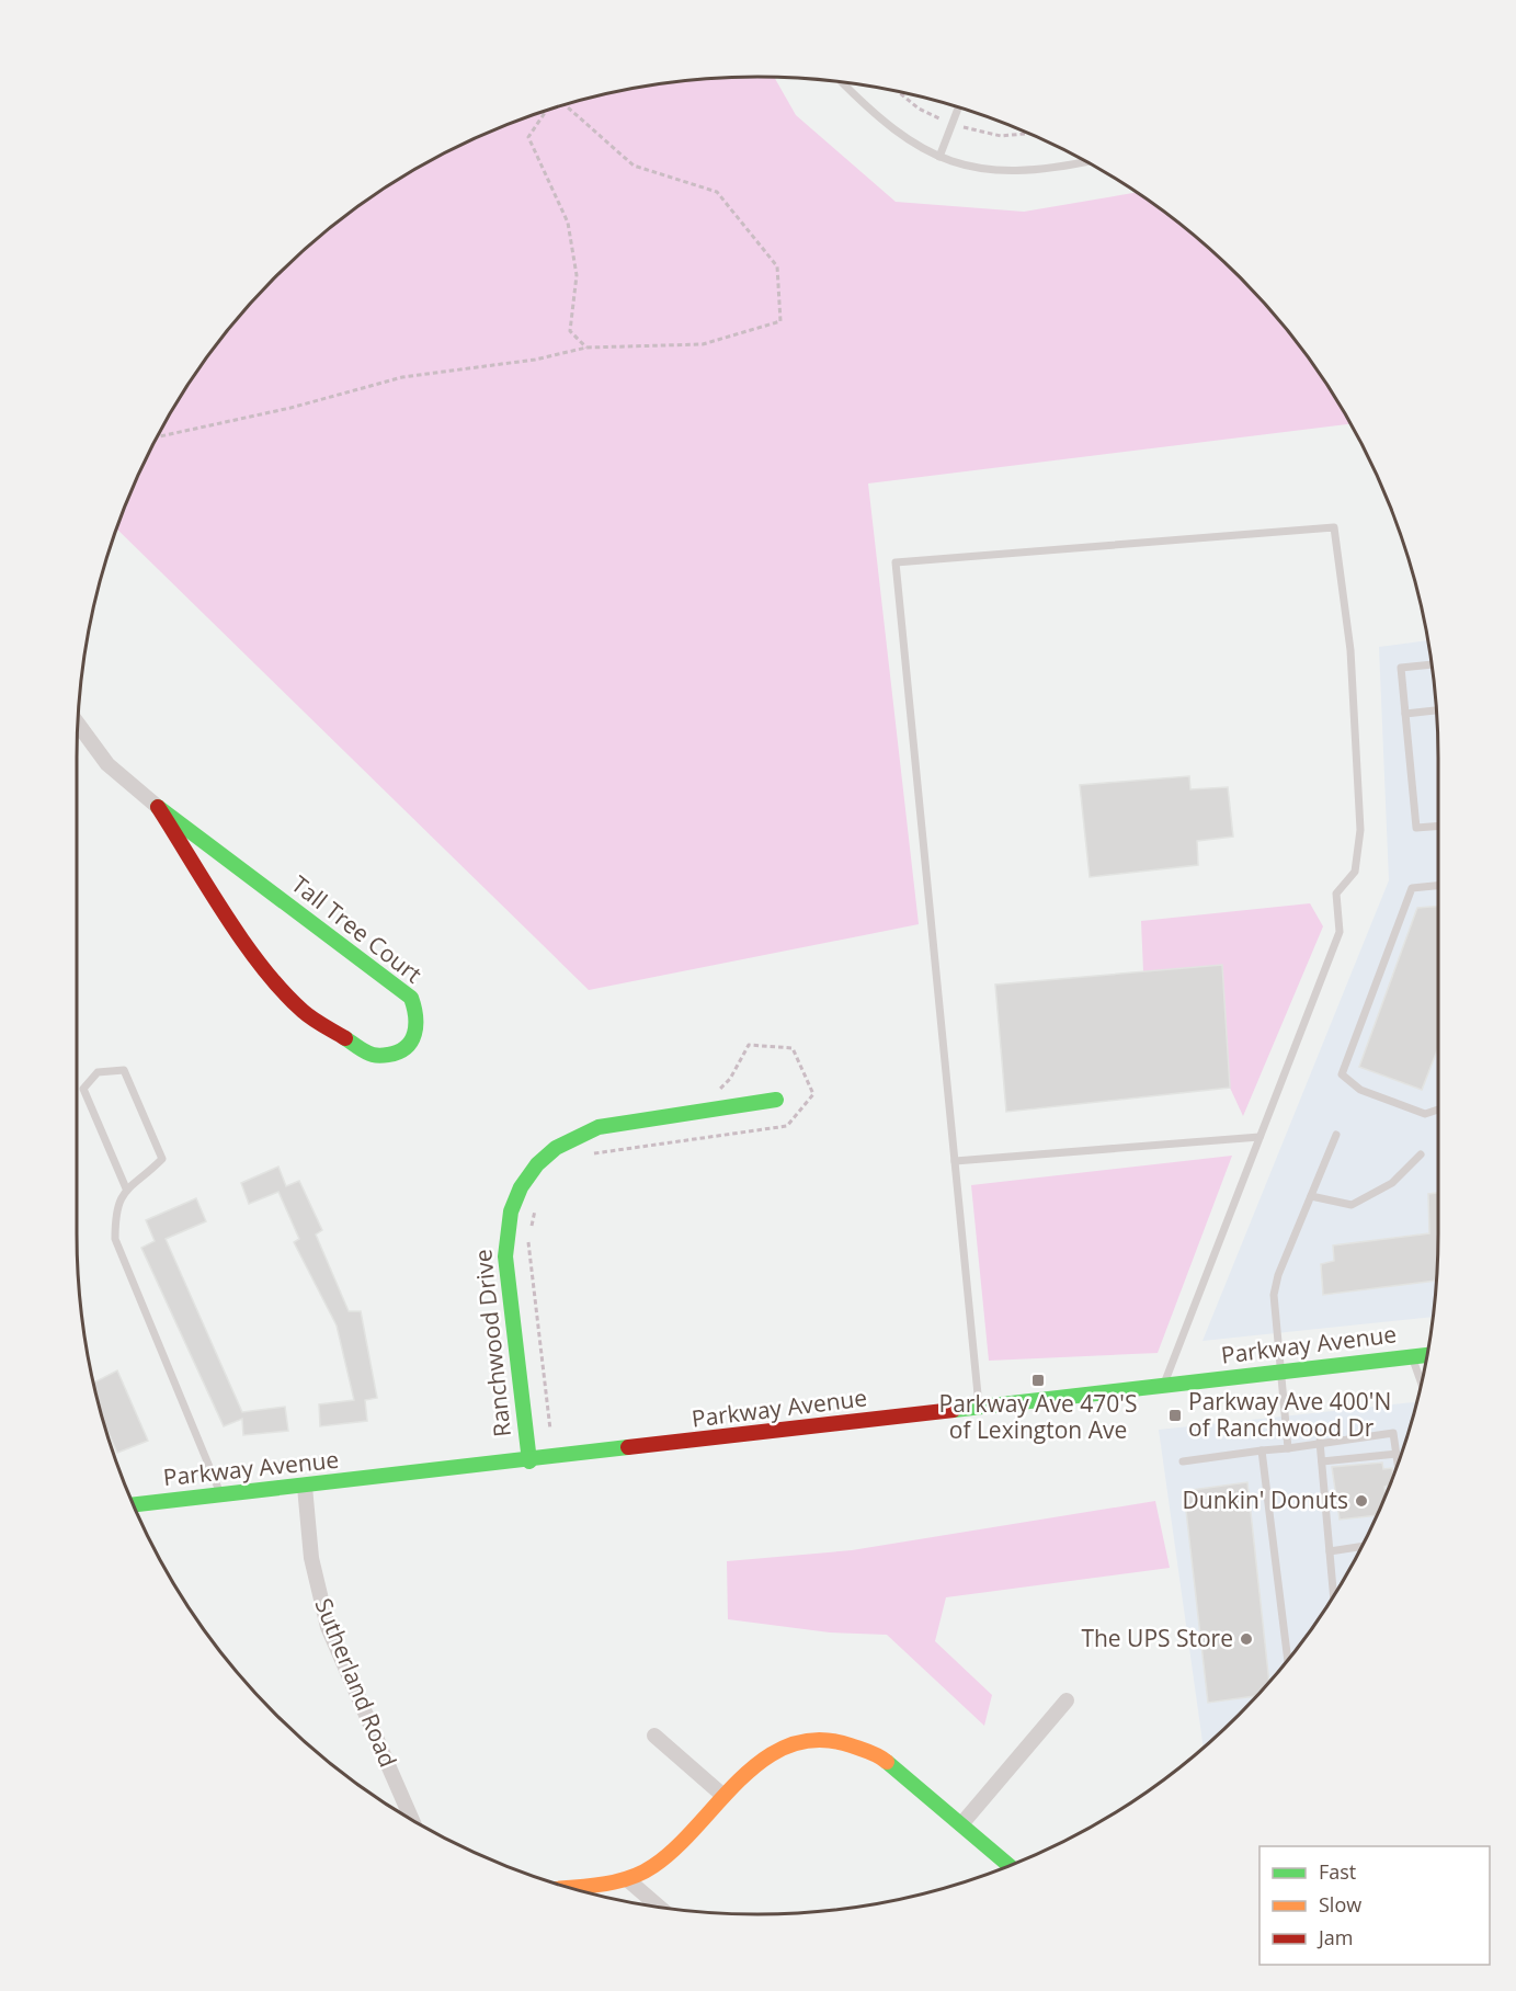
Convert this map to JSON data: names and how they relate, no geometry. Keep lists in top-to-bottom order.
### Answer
{
  "streets": {
    "street": [
      "Tall Tree Court",
      "Ranchwood Drive",
      "Parkway Avenue",
      "Sutherland Road"
    ]
  },
  "crossings": [
    ["Ranchwood Drive", "Parkway Avenue"],
    ["Parkway Avenue", "Sutherland Road"]
  ],
  "places": {
    "transit": ["Parkway Ave 470'S of Lexington Ave", "Parkway Ave 400'N of Ranchwood Dr"],
    "other": ["Dunkin' Donuts", "The UPS Store"]
  },
  "legend": ["Fast", "Slow", "Jam"]
}
